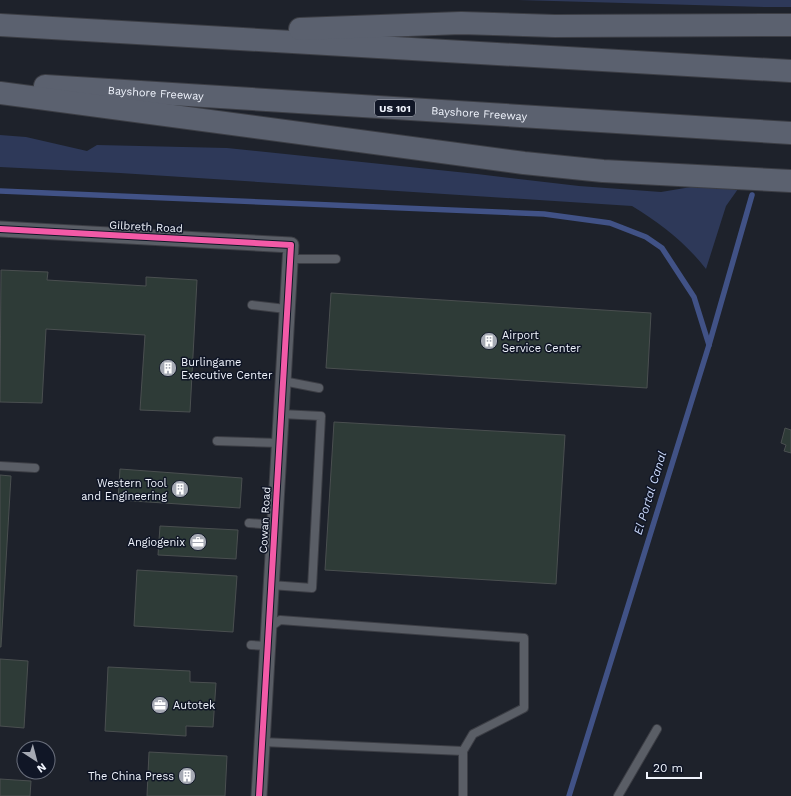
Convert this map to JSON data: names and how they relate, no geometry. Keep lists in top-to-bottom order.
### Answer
{
  "streets": {
    "highway": ["Bayshore Freeway", "US 101"],
    "street": ["Gilbreth Road", "Cowan Road"]
  },
  "crossings": [
    ["Gilbreth Road", "Cowan Road"]
  ],
  "water": ["El Portal Canal"],
  "places": {
    "building": [
      "Airport Service Center",
      "Burlingame Executive Center",
      "Western Tool and Engineering",
      "The China Press"
    ],
    "office": ["Angiogenix", "Autotek"]
  },
  "scale_bar": "20 m",
  "north": "bottom right"
}
